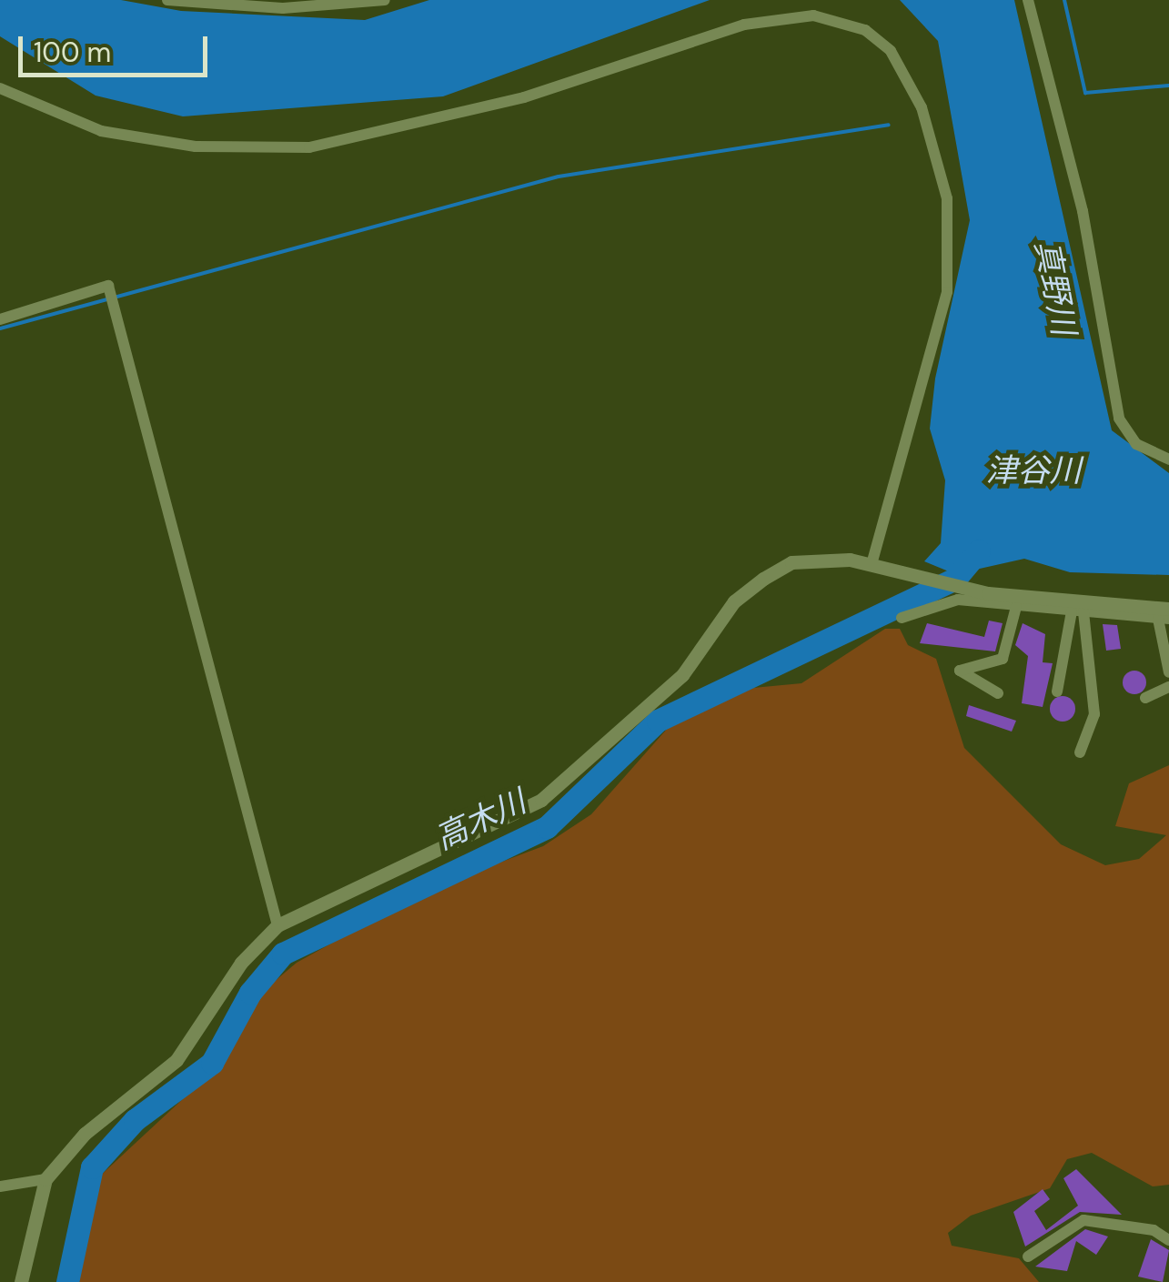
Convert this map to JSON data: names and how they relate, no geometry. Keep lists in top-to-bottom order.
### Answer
{
  "water": ["真野川", "津谷川", "高木川"],
  "scale_bar": "100 m"
}
